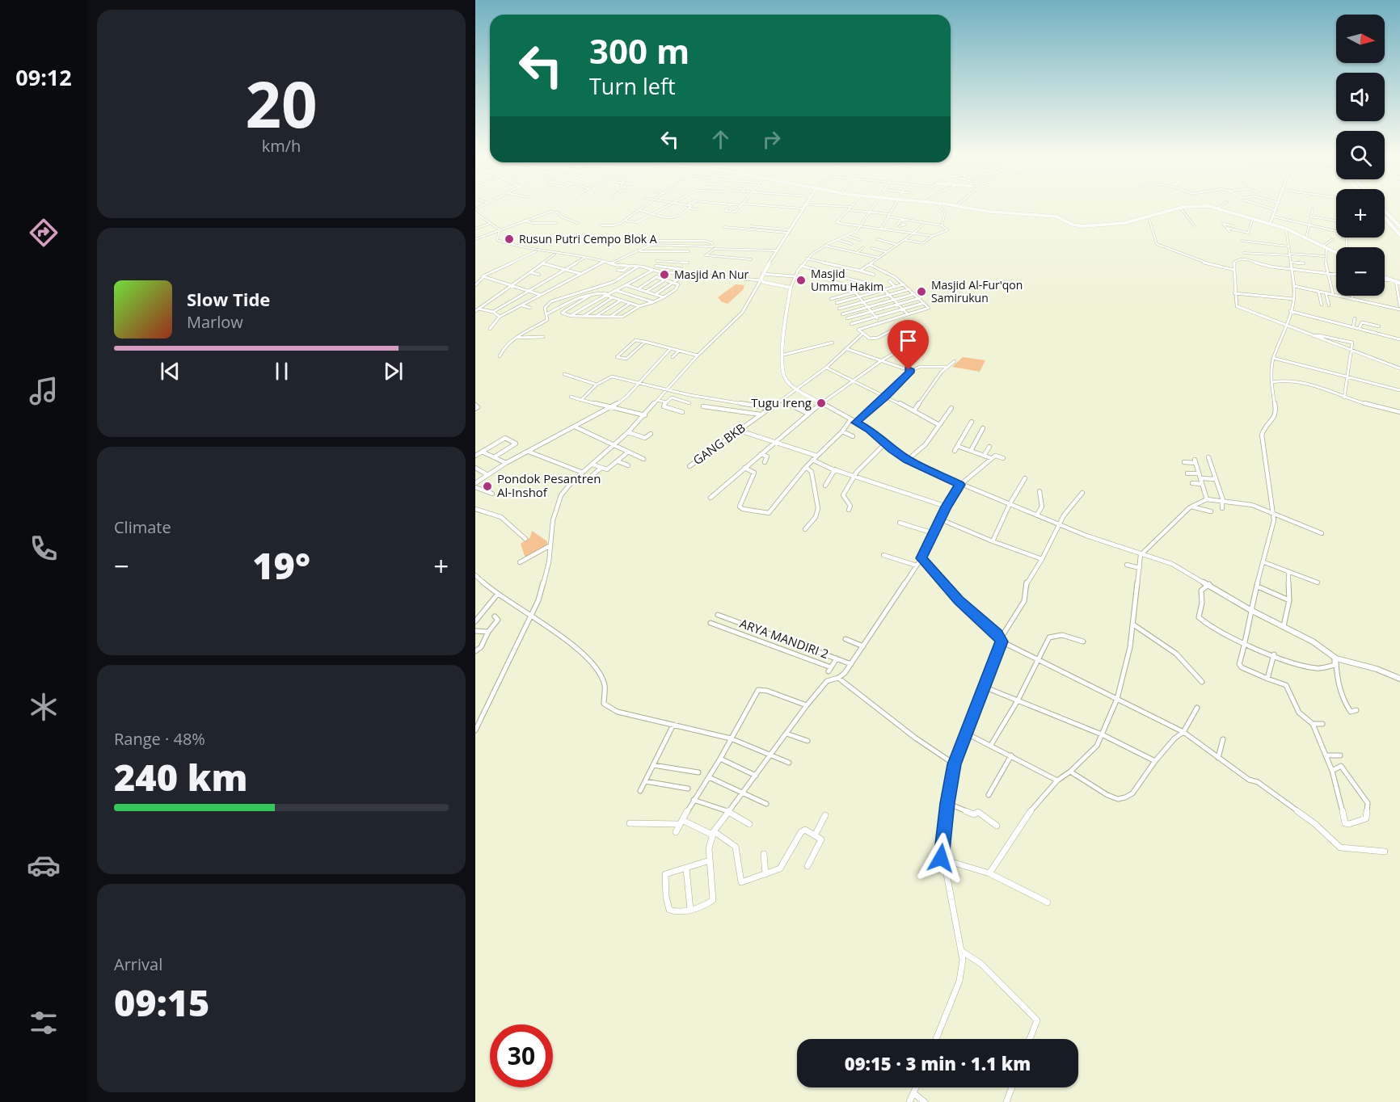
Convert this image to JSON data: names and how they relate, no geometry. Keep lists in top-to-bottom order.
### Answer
{
  "streets": {
    "street": ["GANG BKB", "ARYA MANDIRI 2"]
  },
  "places": [
    "Rusun Putri Cempo Blok A",
    "Masjid An Nur",
    "Masjid Ummu Hakim",
    "Masjid Al-Fur'qon Samirukun",
    "Tugu Ireng",
    "Pondok Pesantren Al-Inshof"
  ],
  "north": "right",
  "page": {
    "tabs": "09:12",
    "tile": [
      ["20", "km/h"],
      "Climate",
      ["Range · 48%", "240 km"],
      ["Arrival", "09:15"]
    ],
    "map_buttons": ["+", "−"],
    "turn": ["300 m", "Turn left"],
    "song": ["Slow Tide", "Marlow"],
    "heat": ["−", "19°", "+"],
    "limit": "30",
    "trip": "09:15 · 3 min · 1.1 km"
  }
}
